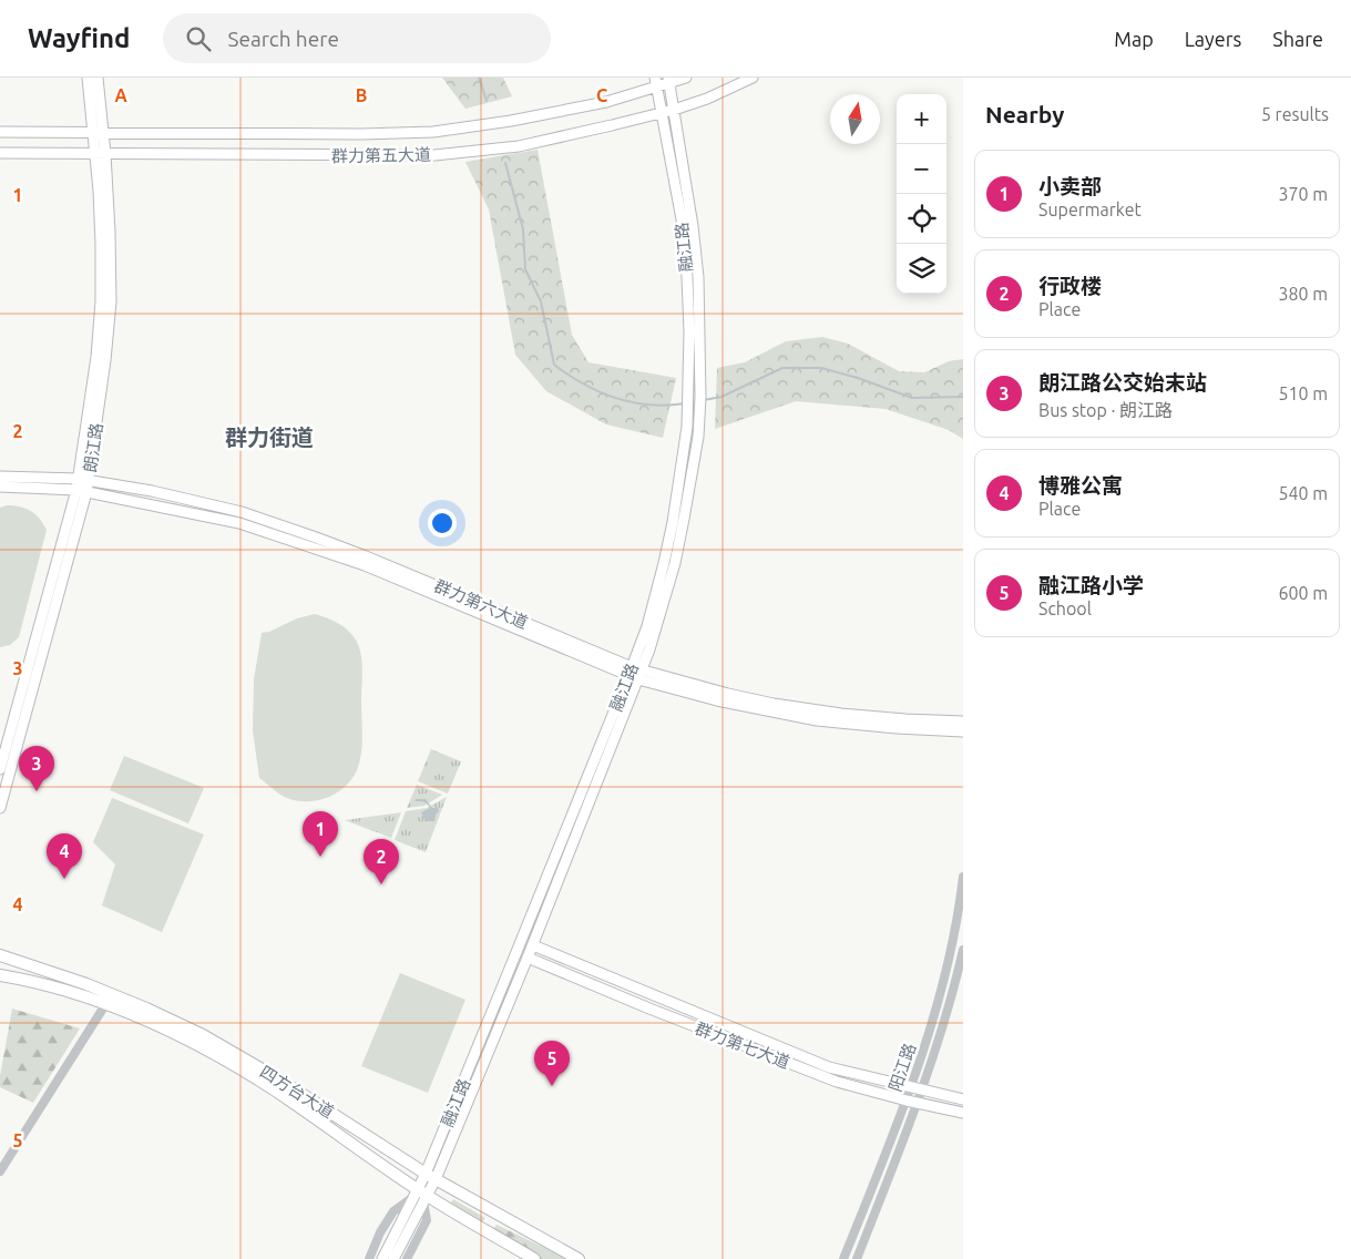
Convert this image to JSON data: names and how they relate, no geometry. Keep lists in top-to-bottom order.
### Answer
{
  "streets": {
    "main road": [
      "群力第五大道",
      "融江路",
      "朗江路",
      "群力第六大道",
      "群力第七大道",
      "四方台大道"
    ],
    "street": ["阳江路"]
  },
  "crossings": [
    ["群力第五大道", "融江路"],
    ["群力第五大道", "朗江路"],
    ["融江路", "群力第六大道"],
    ["融江路", "群力第七大道"],
    ["融江路", "四方台大道"],
    ["朗江路", "群力第六大道"],
    ["群力第七大道", "阳江路"]
  ],
  "districts": ["群力街道"],
  "north": "top",
  "page": {
    "header": "Wayfind",
    "search": "Search here",
    "nav": ["Map", "Layers", "Share"],
    "heading": ["Nearby", "5 results"],
    "map_buttons": ["+", "−"],
    "list": [
      {
        "mark": "1",
        "name": "小卖部",
        "note": "Supermarket",
        "value": "370 m"
      },
      {
        "mark": "2",
        "name": "行政楼",
        "note": "Place",
        "value": "380 m"
      },
      {
        "mark": "3",
        "name": "朗江路公交始末站",
        "note": "Bus stop · 朗江路",
        "value": "510 m"
      },
      {
        "mark": "4",
        "name": "博雅公寓",
        "note": "Place",
        "value": "540 m"
      },
      {
        "mark": "5",
        "name": "融江路小学",
        "note": "School",
        "value": "600 m"
      }
    ],
    "pins": [
      "3",
      "1",
      "4",
      "2",
      "5"
    ]
  },
  "grid": {
    "columns": ["A", "B", "C"],
    "rows": [
      "1",
      "2",
      "3",
      "4",
      "5"
    ]
  }
}
